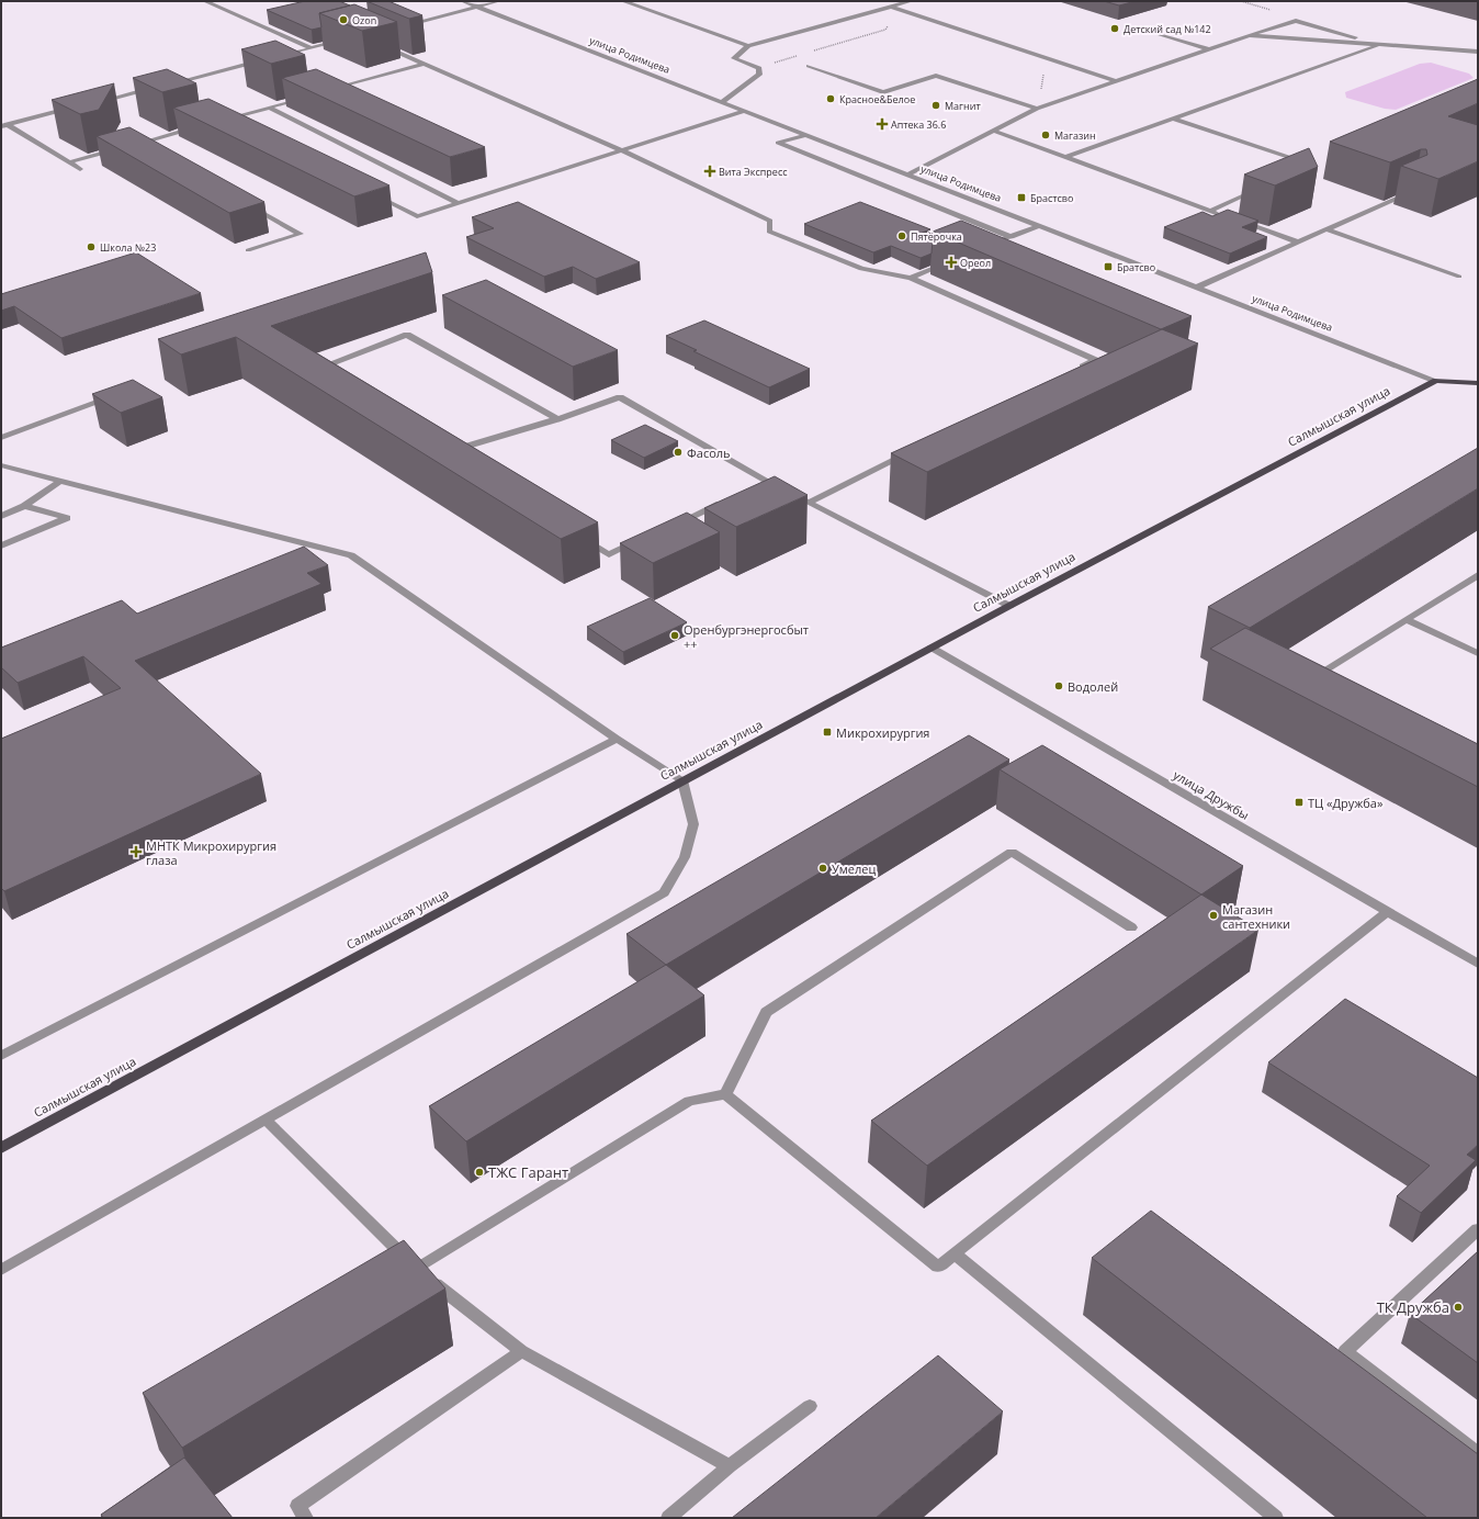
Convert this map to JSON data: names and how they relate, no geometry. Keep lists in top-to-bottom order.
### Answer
{
  "streets": {
    "main road": ["улица Родимцева", "Салмышская улица"],
    "street": ["улица Дружбы"]
  },
  "crossings": [
    ["улица Родимцева", "Салмышская улица"],
    ["Салмышская улица", "улица Дружбы"]
  ],
  "places": {
    "other": [
      "Ozon",
      "Детский сад №142",
      "Красное&Белое",
      "Магнит",
      "Магазин",
      "Пятёрочка",
      "Школа №23",
      "Фасоль",
      "Оренбургэнергосбыт ++",
      "Водолей",
      "Умелец",
      "Магазин сантехники",
      "ТЖС Гарант",
      "ТК Дружба"
    ],
    "health": [
      "Аптека 36.6",
      "Вита Экспресс",
      "Ореол",
      "МНТК Микрохирургия глаза"
    ],
    "transit": [
      "Брастсво",
      "Братсво",
      "Микрохирургия",
      "ТЦ «Дружба»"
    ]
  }
}
